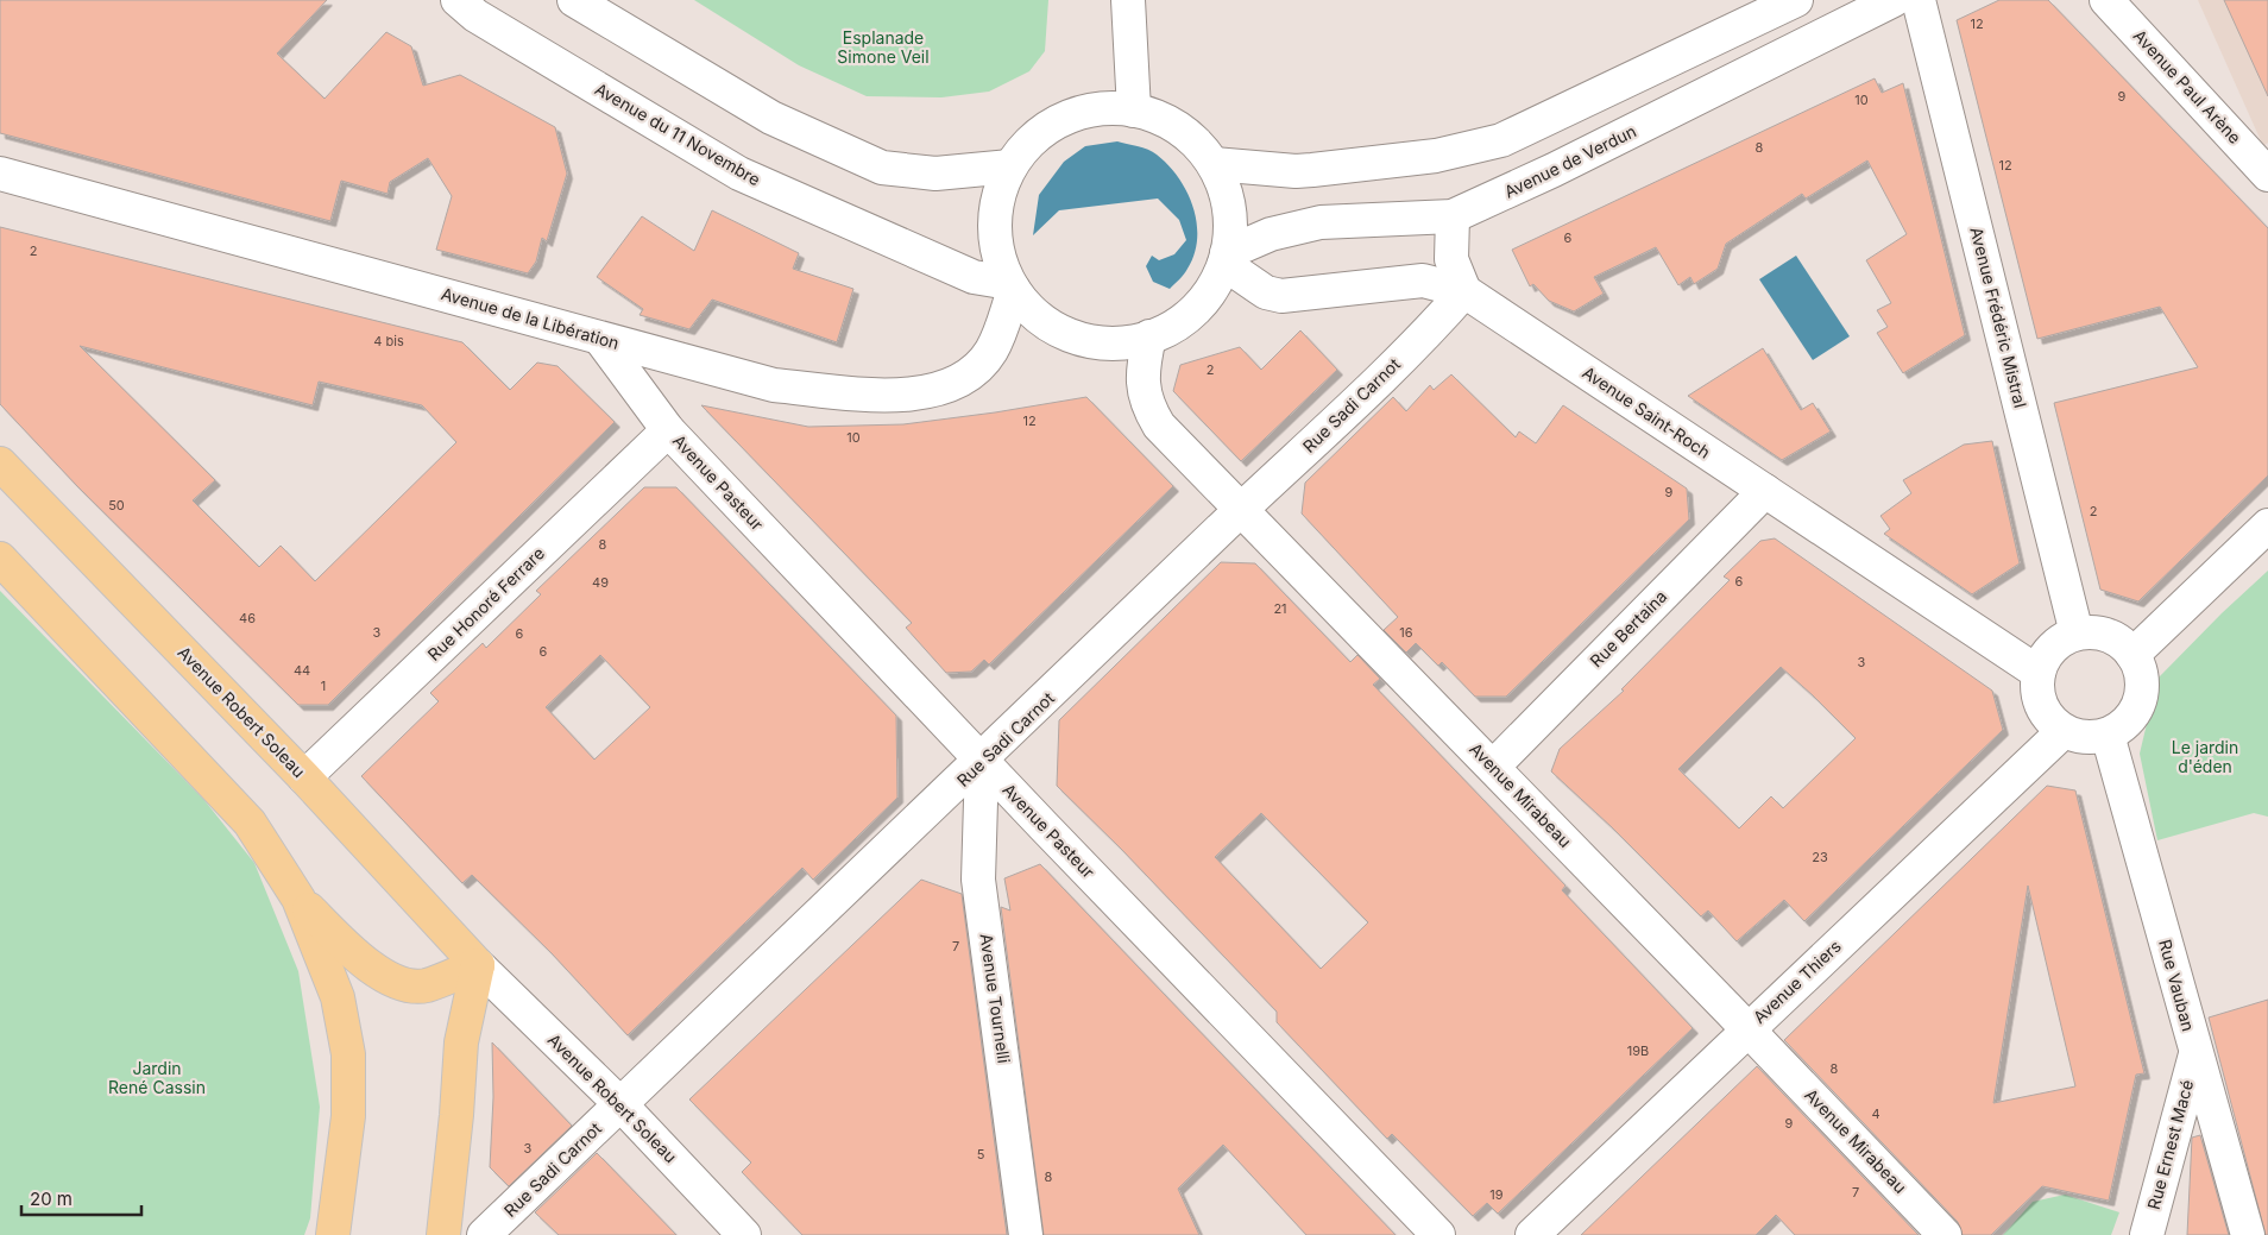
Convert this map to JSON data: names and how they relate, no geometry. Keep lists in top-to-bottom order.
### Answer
{
  "streets": {
    "main road": ["Avenue Robert Soleau"],
    "street": [
      "Avenue Paul Arène",
      "Avenue du 11 Novembre",
      "Avenue de Verdun",
      "Avenue Frédéric Mistral",
      "Avenue de la Libération",
      "Rue Sadi Carnot",
      "Avenue Saint-Roch",
      "Avenue Pasteur",
      "Rue Honoré Ferrare",
      "Rue Bertaina",
      "Avenue Mirabeau",
      "Avenue Thiers",
      "Rue Vauban",
      "Avenue Tournelli",
      "Rue Ernest Macé"
    ]
  },
  "crossings": [
    ["Avenue du 11 Novembre", "Avenue de la Libération"],
    ["Avenue de Verdun", "Avenue Frédéric Mistral"],
    ["Avenue de Verdun", "Avenue Saint-Roch"],
    ["Avenue Frédéric Mistral", "Avenue Saint-Roch"],
    ["Avenue Frédéric Mistral", "Avenue Thiers"],
    ["Avenue Frédéric Mistral", "Rue Vauban"],
    ["Avenue de la Libération", "Avenue Pasteur"],
    ["Rue Sadi Carnot", "Avenue Saint-Roch"],
    ["Rue Sadi Carnot", "Avenue Pasteur"],
    ["Rue Sadi Carnot", "Avenue Robert Soleau"],
    ["Rue Sadi Carnot", "Avenue Mirabeau"],
    ["Rue Sadi Carnot", "Avenue Tournelli"],
    ["Avenue Saint-Roch", "Rue Bertaina"],
    ["Avenue Saint-Roch", "Avenue Thiers"],
    ["Avenue Saint-Roch", "Rue Vauban"],
    ["Avenue Pasteur", "Rue Honoré Ferrare"],
    ["Avenue Pasteur", "Avenue Tournelli"],
    ["Rue Honoré Ferrare", "Avenue Robert Soleau"],
    ["Rue Bertaina", "Avenue Mirabeau"],
    ["Avenue Mirabeau", "Avenue Thiers"],
    ["Avenue Thiers", "Rue Vauban"],
    ["Rue Vauban", "Rue Ernest Macé"]
  ],
  "parks": ["Esplanade Simone Veil", "Le jardin d'éden", "Jardin René Cassin"],
  "house_numbers": [
    "12",
    "9",
    "10",
    "8",
    "12",
    "6",
    "2",
    "4 bis",
    "2",
    "12",
    "10",
    "9",
    "50",
    "2",
    "8",
    "6",
    "49",
    "21",
    "46",
    "3",
    "16",
    "6",
    "6",
    "3",
    "44",
    "1",
    "23",
    "7",
    "19B",
    "8",
    "4",
    "9",
    "3",
    "5",
    "8",
    "7",
    "19"
  ],
  "scale_bar": "20 m"
}
